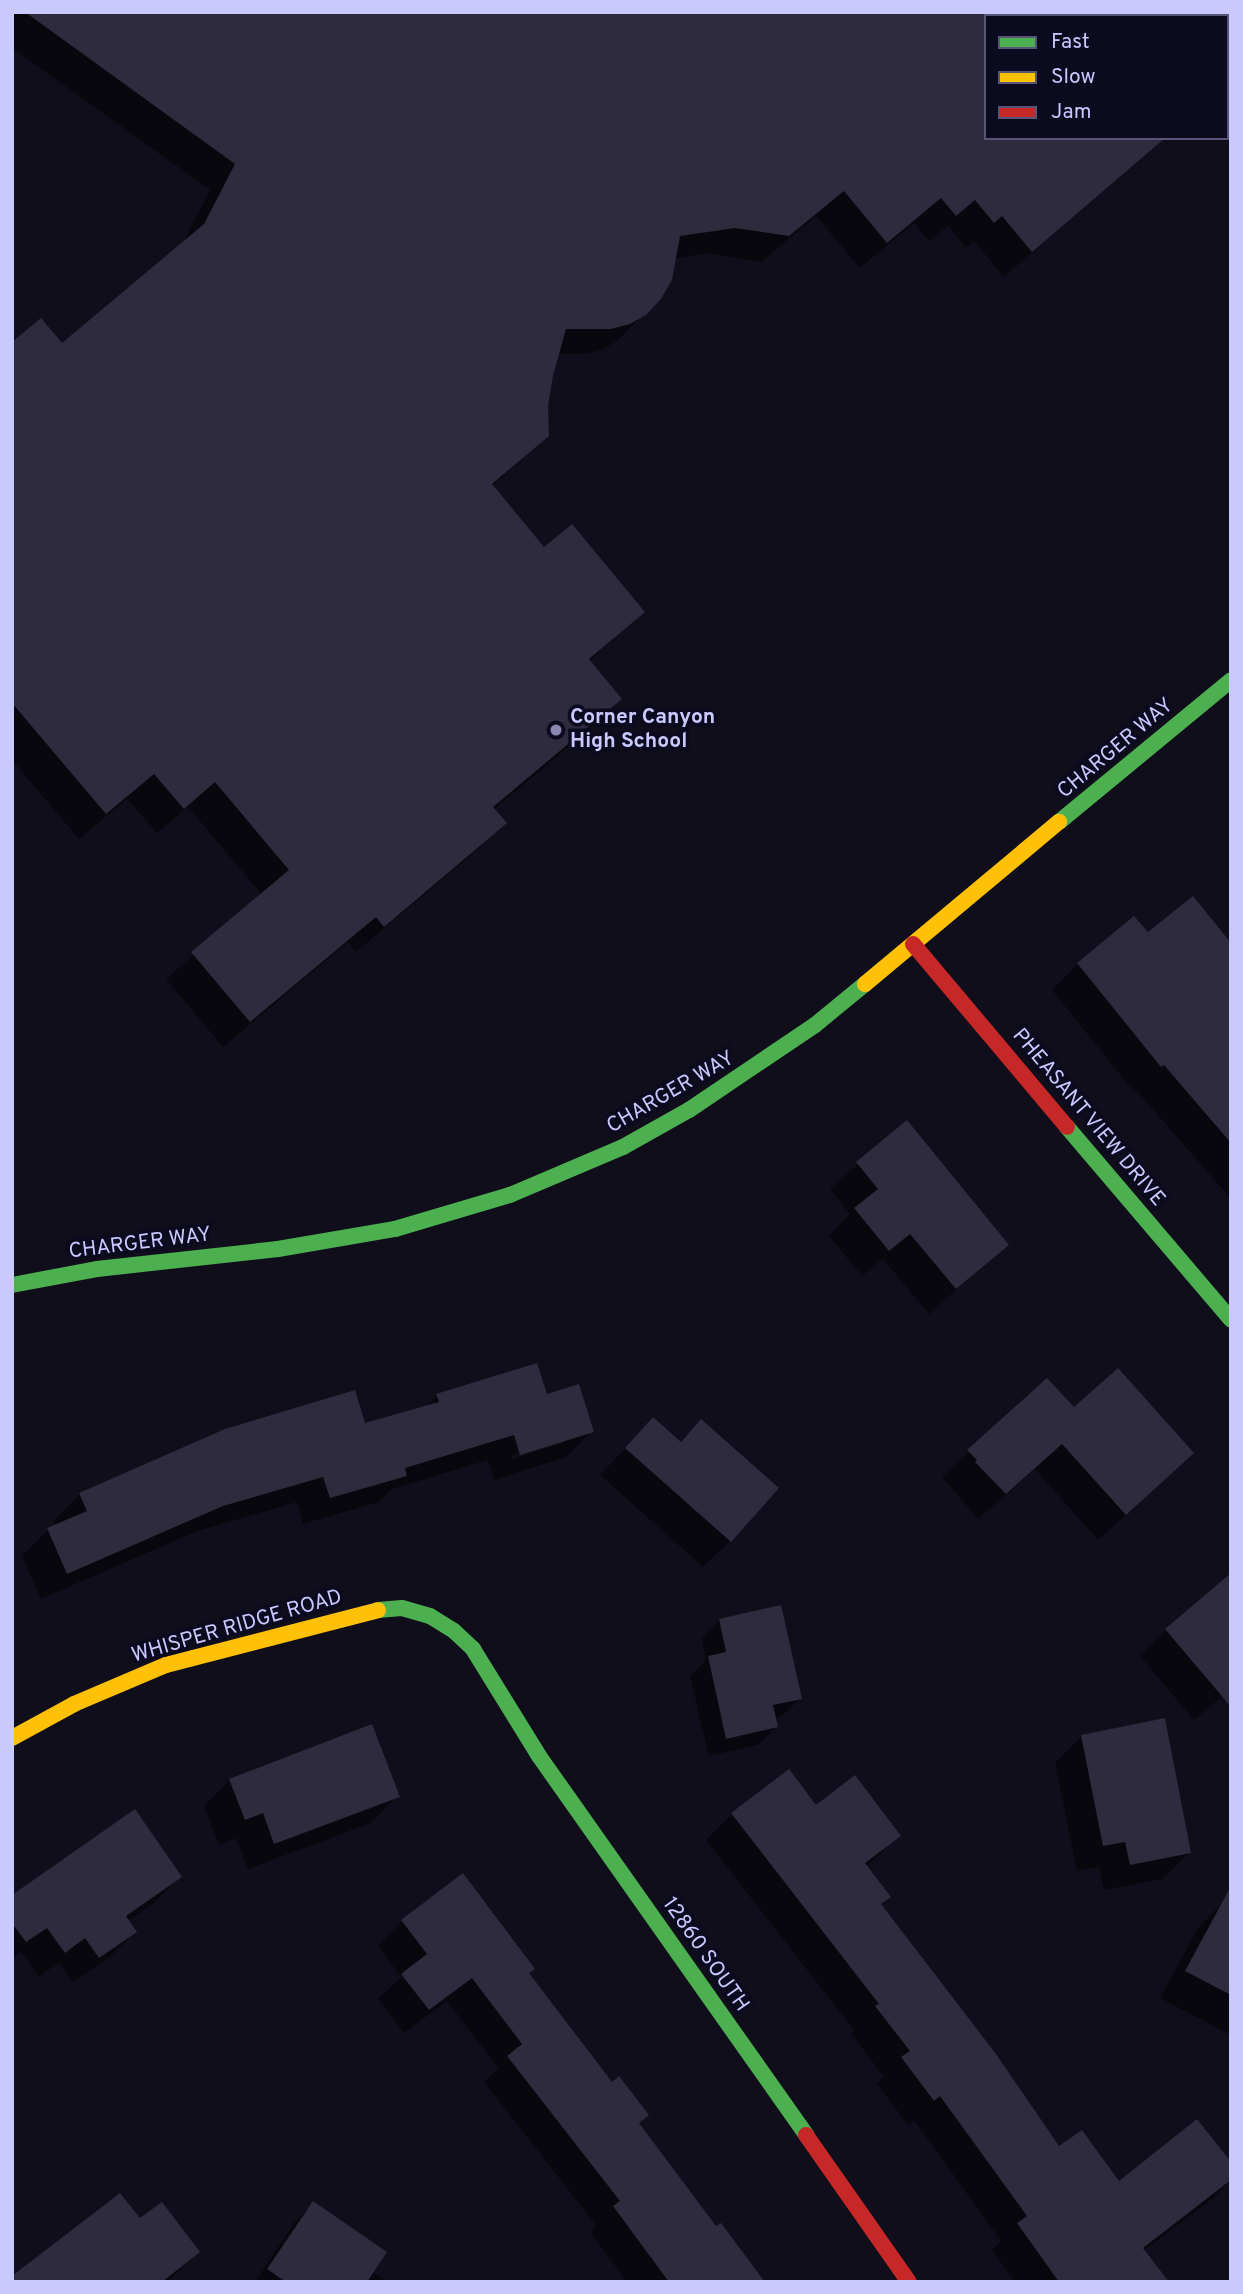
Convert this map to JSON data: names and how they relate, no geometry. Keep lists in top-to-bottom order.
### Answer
{
  "streets": {
    "street": [
      "CHARGER WAY",
      "PHEASANT VIEW DRIVE",
      "WHISPER RIDGE ROAD",
      "12860 SOUTH"
    ]
  },
  "crossings": [
    ["CHARGER WAY", "PHEASANT VIEW DRIVE"],
    ["WHISPER RIDGE ROAD", "12860 SOUTH"]
  ],
  "places": ["Corner Canyon High School"],
  "legend": ["Fast", "Slow", "Jam"]
}
